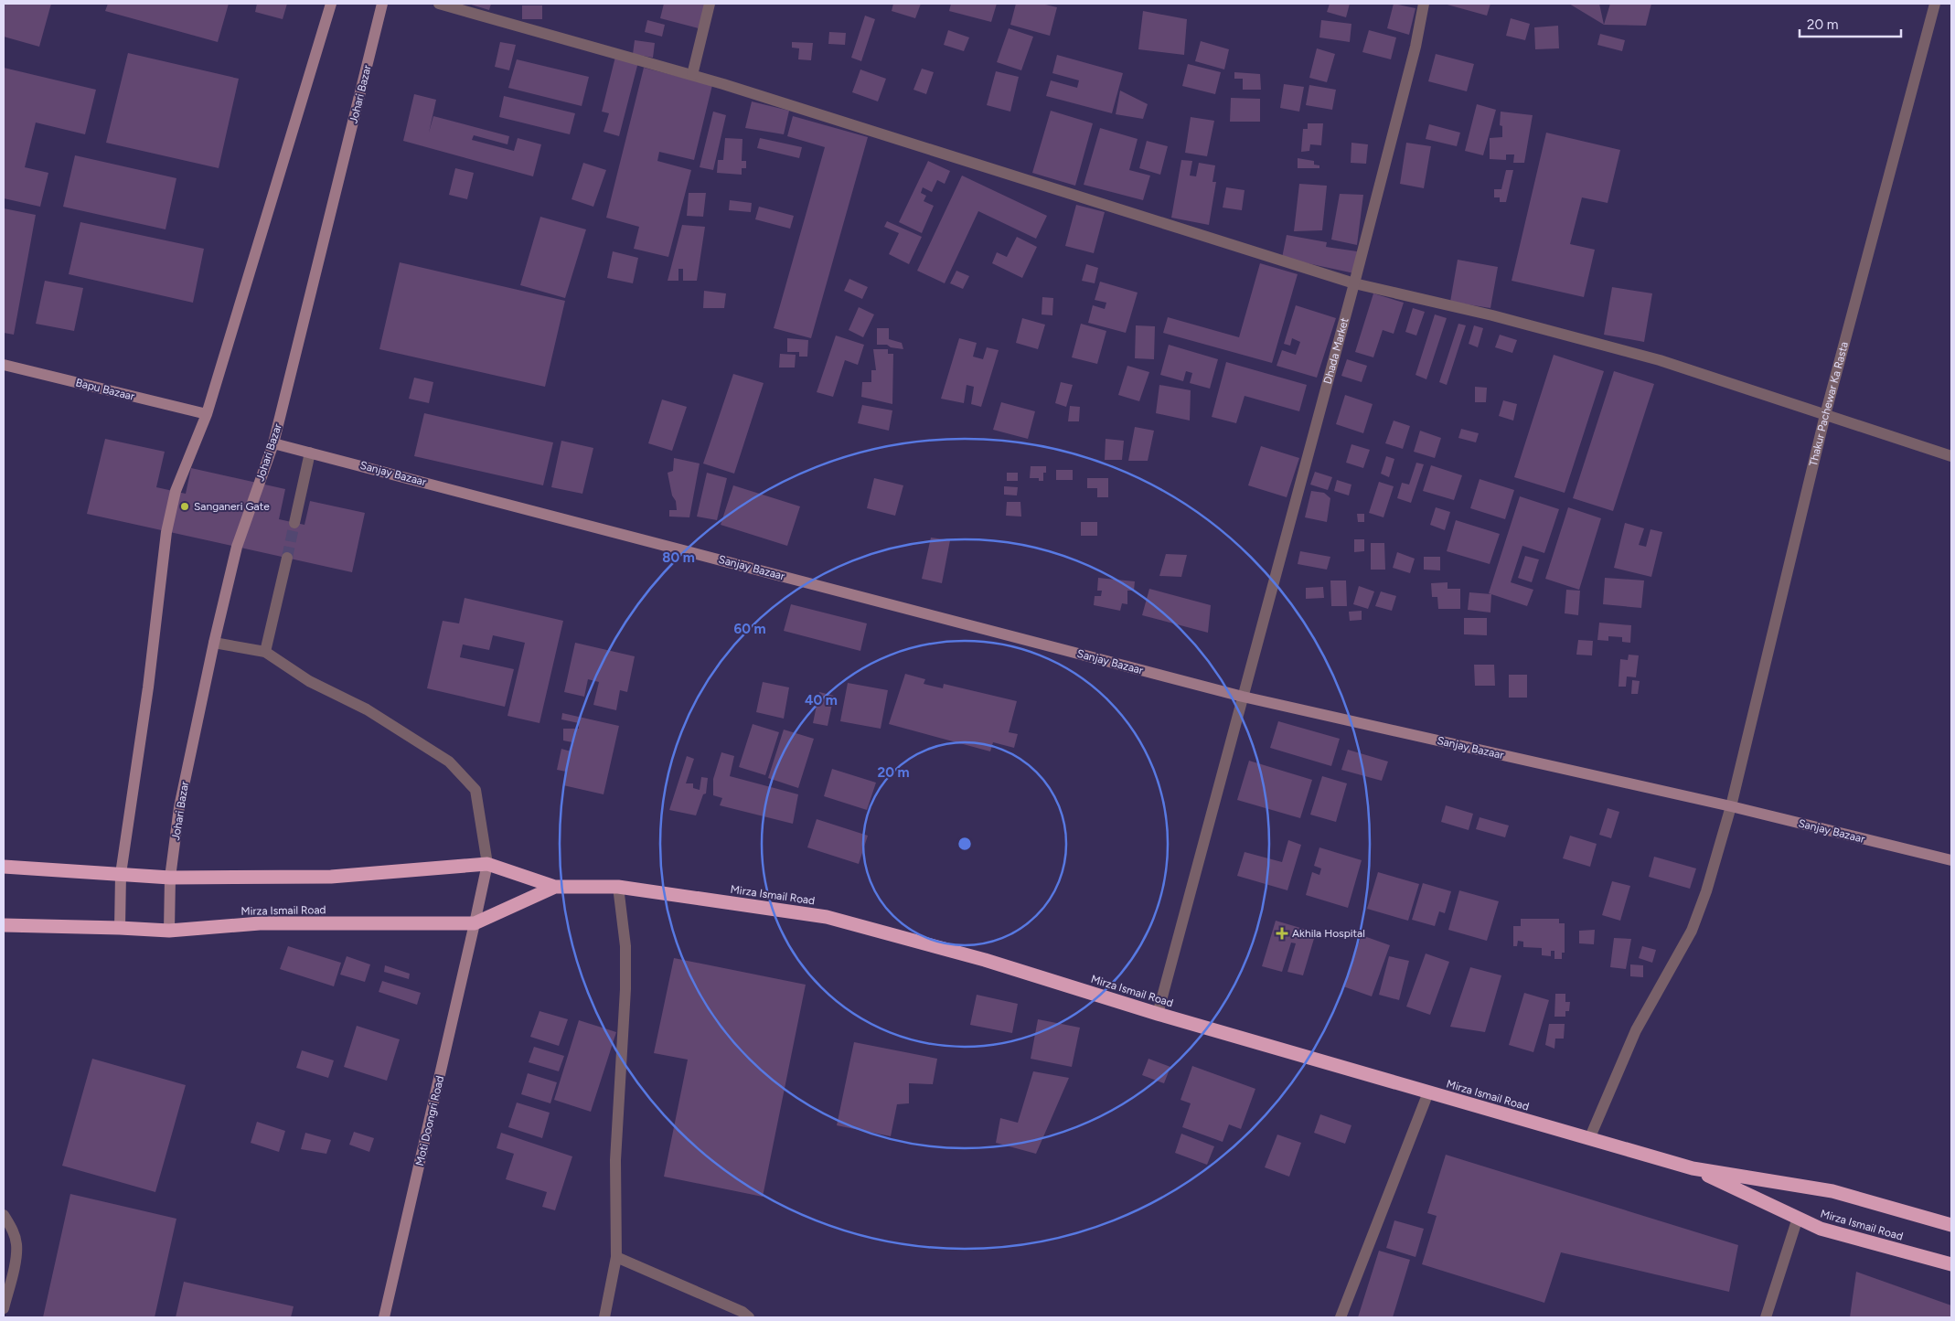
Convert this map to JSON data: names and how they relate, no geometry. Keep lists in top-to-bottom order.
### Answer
{
  "streets": {
    "highway": ["Mirza Ismail Road"],
    "street": [
      "Johari Bazar",
      "Dhada Market",
      "Bapu Bazaar",
      "Thakur Pachewar Ka Rasta",
      "Sanjay Bazaar",
      "Moti Doongri Road"
    ]
  },
  "crossings": [
    ["Johari Bazar", "Sanjay Bazaar"],
    ["Johari Bazar", "Mirza Ismail Road"],
    ["Dhada Market", "Sanjay Bazaar"],
    ["Dhada Market", "Mirza Ismail Road"],
    ["Thakur Pachewar Ka Rasta", "Sanjay Bazaar"],
    ["Thakur Pachewar Ka Rasta", "Mirza Ismail Road"],
    ["Mirza Ismail Road", "Moti Doongri Road"]
  ],
  "places": {
    "other": ["Sanganeri Gate"],
    "health": ["Akhila Hospital"]
  },
  "scale_bar": "20 m",
  "rings": [
    "80 m",
    "60 m",
    "40 m",
    "20 m"
  ]
}
